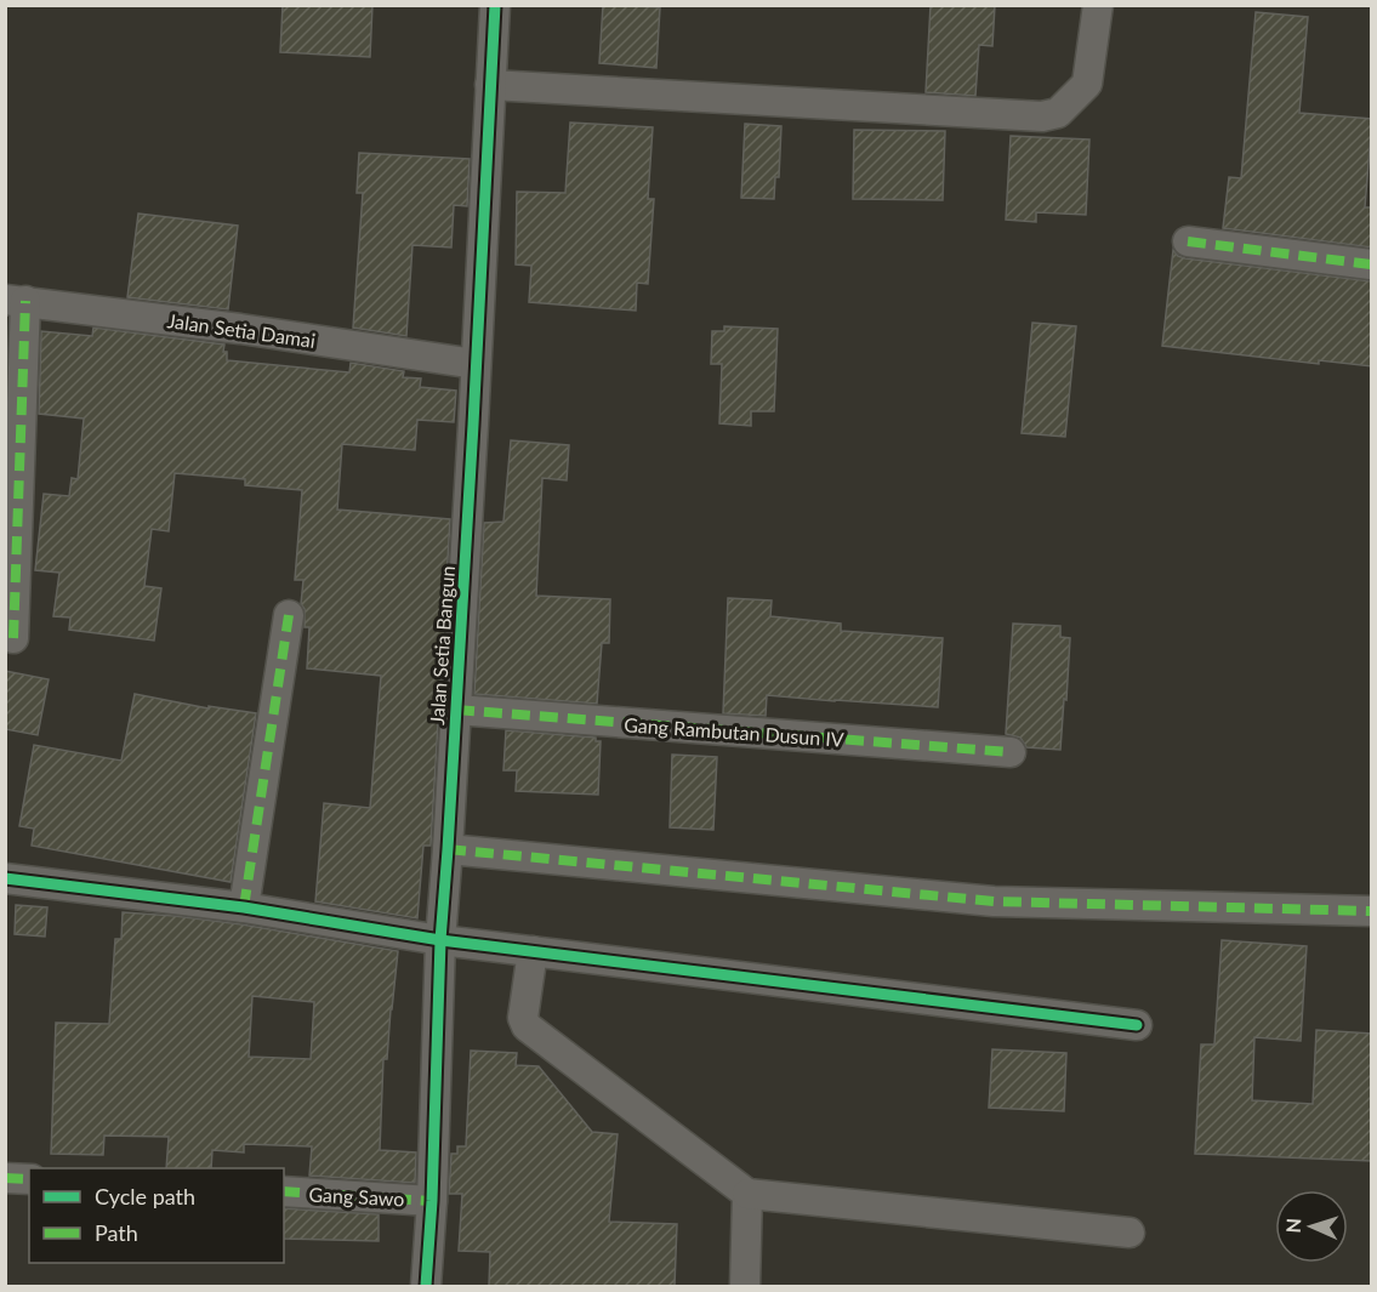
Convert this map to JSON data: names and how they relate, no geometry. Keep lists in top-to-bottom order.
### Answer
{
  "streets": {
    "street": [
      "Jalan Setia Damai",
      "Jalan Setia Bangun",
      "Gang Rambutan Dusun IV",
      "Gang Sawo"
    ]
  },
  "crossings": [
    ["Jalan Setia Damai", "Jalan Setia Bangun"],
    ["Jalan Setia Bangun", "Gang Rambutan Dusun IV"],
    ["Jalan Setia Bangun", "Gang Sawo"]
  ],
  "legend": ["Cycle path", "Path"],
  "north": "left"
}
